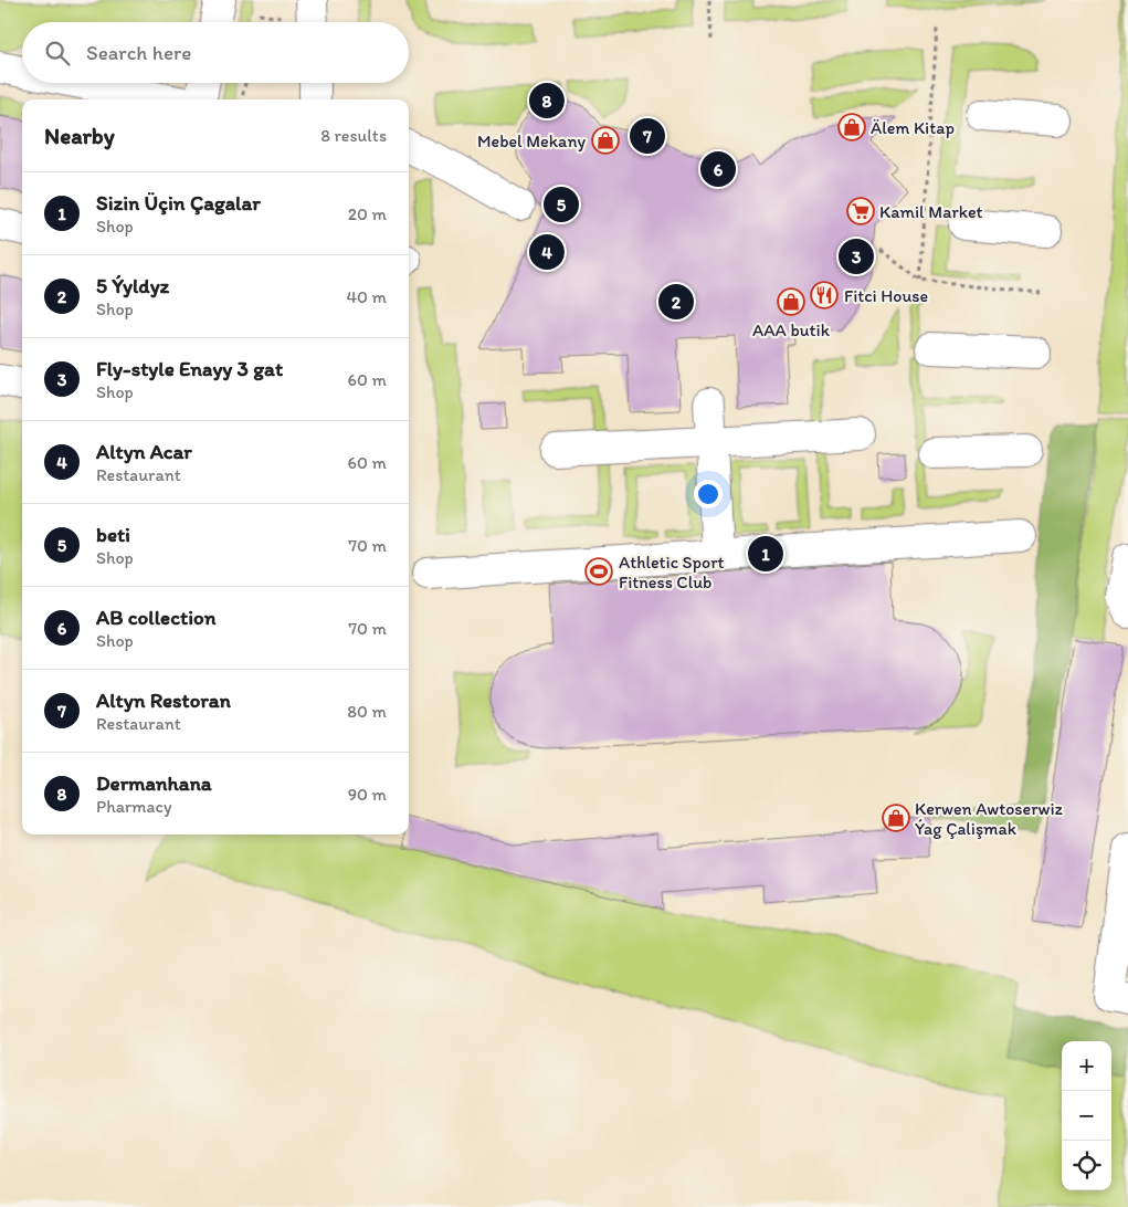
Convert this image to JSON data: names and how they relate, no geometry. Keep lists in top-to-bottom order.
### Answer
{
  "places": {
    "shop": [
      "Älem Kitap",
      "Mebel Mekany",
      "AAA butik",
      "Kerwen Awtoserwiz Ýag Çalişmak"
    ],
    "supermarket": ["Kamil Market"],
    "restaurant": ["Fitci House"],
    "sports": ["Athletic Sport Fitness Club"]
  },
  "page": {
    "search": "Search here",
    "pins": [
      "8",
      "7",
      "6",
      "5",
      "4",
      "3",
      "2",
      "1"
    ],
    "heading": ["Nearby", "8 results"],
    "list": [
      {
        "mark": "1",
        "name": "Sizin Üçin Çagalar",
        "note": "Shop",
        "value": "20 m"
      },
      {
        "mark": "2",
        "name": "5 Ýyldyz",
        "note": "Shop",
        "value": "40 m"
      },
      {
        "mark": "3",
        "name": "Fly-style Enayy 3 gat",
        "note": "Shop",
        "value": "60 m"
      },
      {
        "mark": "4",
        "name": "Altyn Acar",
        "note": "Restaurant",
        "value": "60 m"
      },
      {
        "mark": "5",
        "name": "beti",
        "note": "Shop",
        "value": "70 m"
      },
      {
        "mark": "6",
        "name": "AB collection",
        "note": "Shop",
        "value": "70 m"
      },
      {
        "mark": "7",
        "name": "Altyn Restoran",
        "note": "Restaurant",
        "value": "80 m"
      },
      {
        "mark": "8",
        "name": "Dermanhana",
        "note": "Pharmacy",
        "value": "90 m"
      }
    ],
    "map_buttons": ["+", "−"]
  }
}
